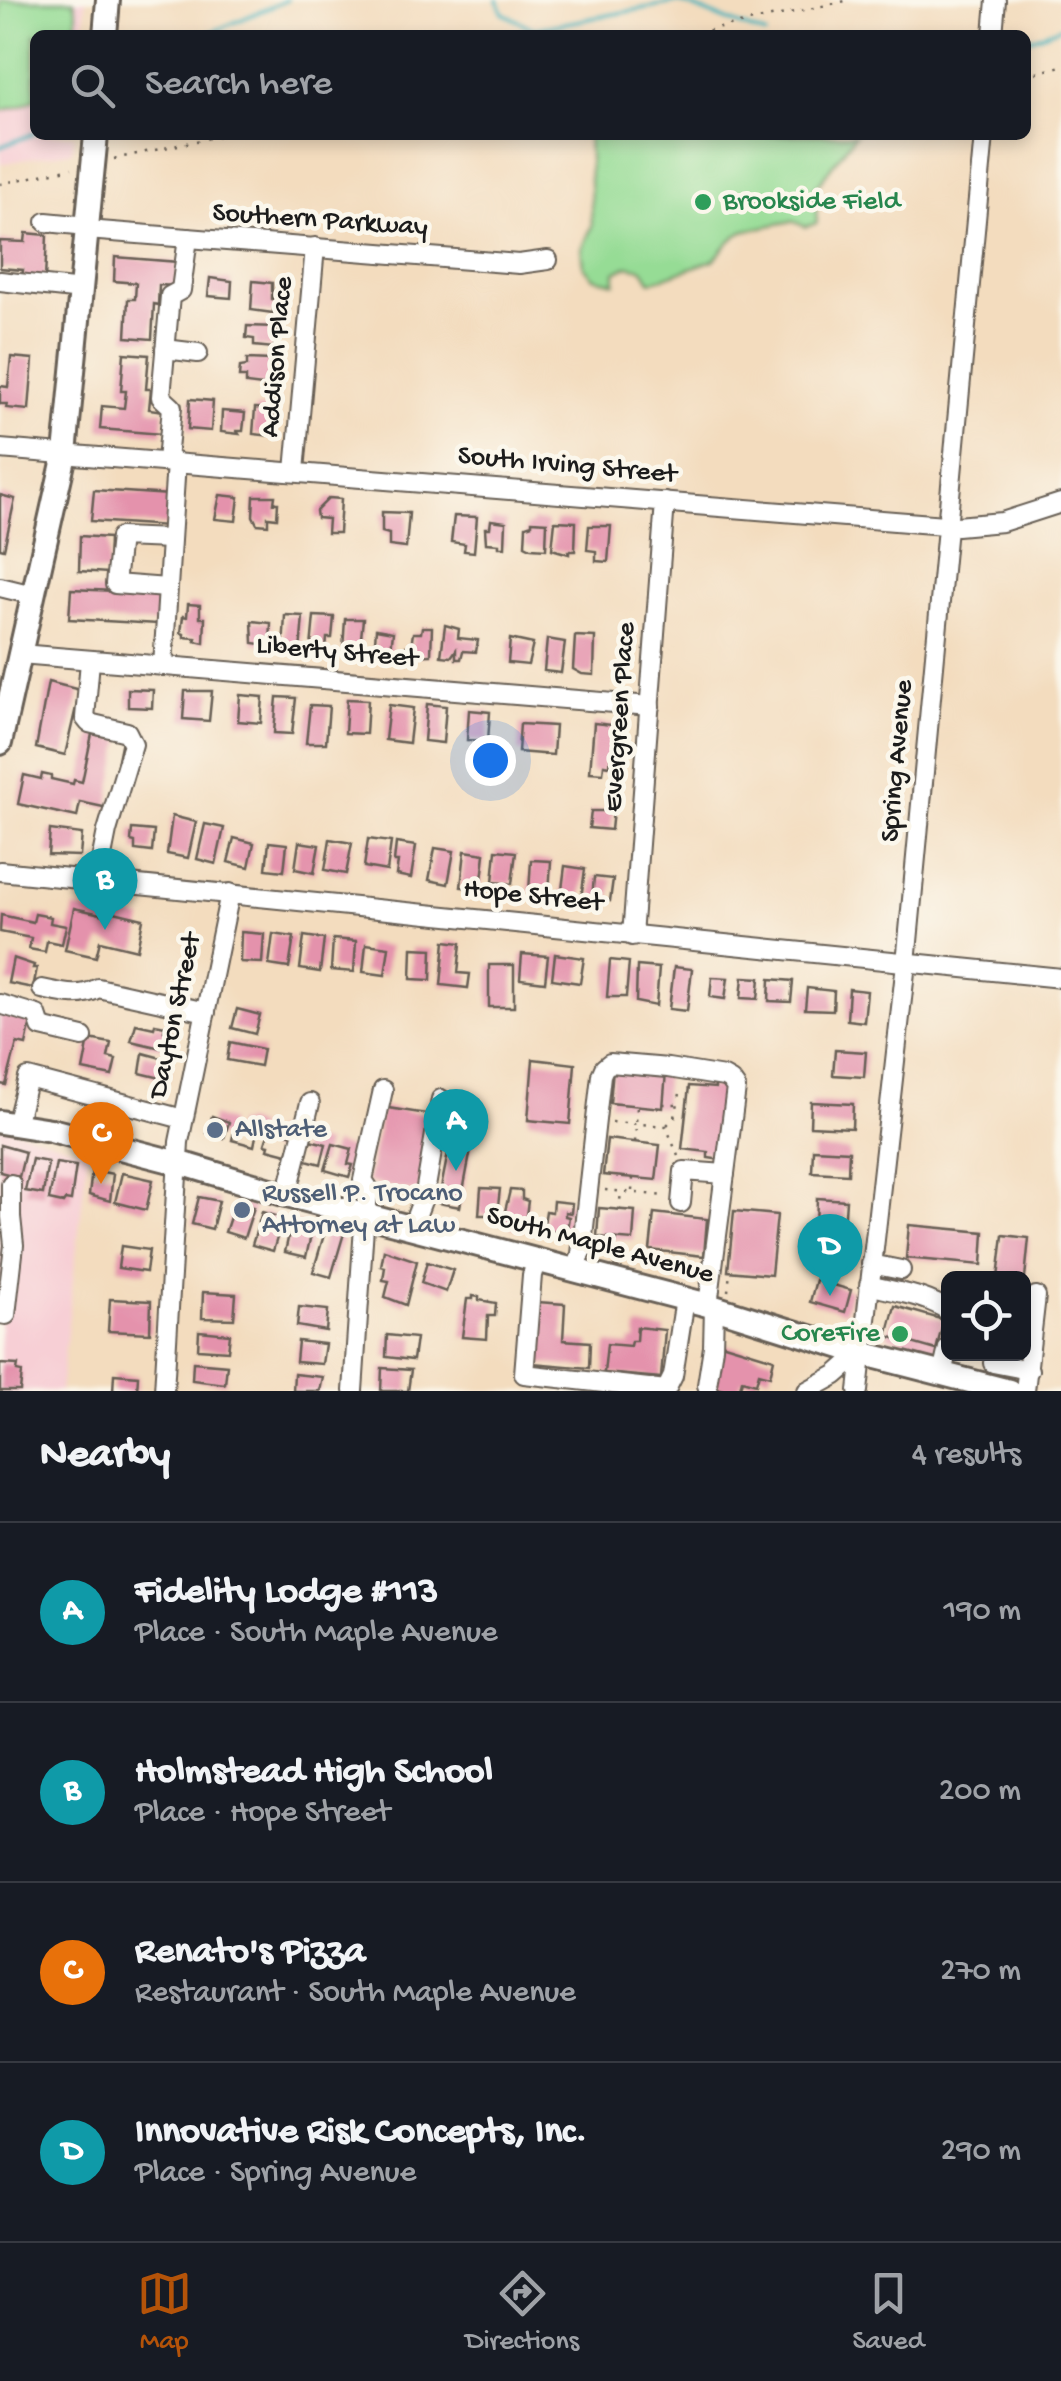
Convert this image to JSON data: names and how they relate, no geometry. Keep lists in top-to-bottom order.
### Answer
{
  "streets": {
    "main road": ["South Maple Avenue"],
    "street": [
      "Southern Parkway",
      "Addison Place",
      "South Irving Street",
      "Liberty Street",
      "Evergreen Place",
      "Spring Avenue",
      "Hope Street",
      "Dayton Street"
    ]
  },
  "crossings": [
    ["Southern Parkway", "Addison Place"],
    ["Addison Place", "South Irving Street"],
    ["South Irving Street", "Evergreen Place"],
    ["South Irving Street", "Spring Avenue"],
    ["Liberty Street", "Evergreen Place"],
    ["Evergreen Place", "Hope Street"],
    ["Spring Avenue", "Hope Street"],
    ["Spring Avenue", "South Maple Avenue"],
    ["Hope Street", "Dayton Street"],
    ["Dayton Street", "South Maple Avenue"]
  ],
  "places": [
    "Brookside Field",
    "Allstate",
    "Russell P. Trocano Attorney at Law",
    "CoreFire"
  ],
  "page": {
    "search": "Search here",
    "pins": [
      "B",
      "A",
      "C",
      "D"
    ],
    "heading": ["Nearby", "4 results"],
    "list": [
      {
        "mark": "A",
        "name": "Fidelity Lodge #113",
        "note": "Place · South Maple Avenue",
        "value": "190 m"
      },
      {
        "mark": "B",
        "name": "Holmstead High School",
        "note": "Place · Hope Street",
        "value": "200 m"
      },
      {
        "mark": "C",
        "name": "Renato's Pizza",
        "note": "Restaurant · South Maple Avenue",
        "value": "270 m"
      },
      {
        "mark": "D",
        "name": "Innovative Risk Concepts, Inc.",
        "note": "Place · Spring Avenue",
        "value": "290 m"
      }
    ],
    "nav": ["Map", "Directions", "Saved"]
  }
}
